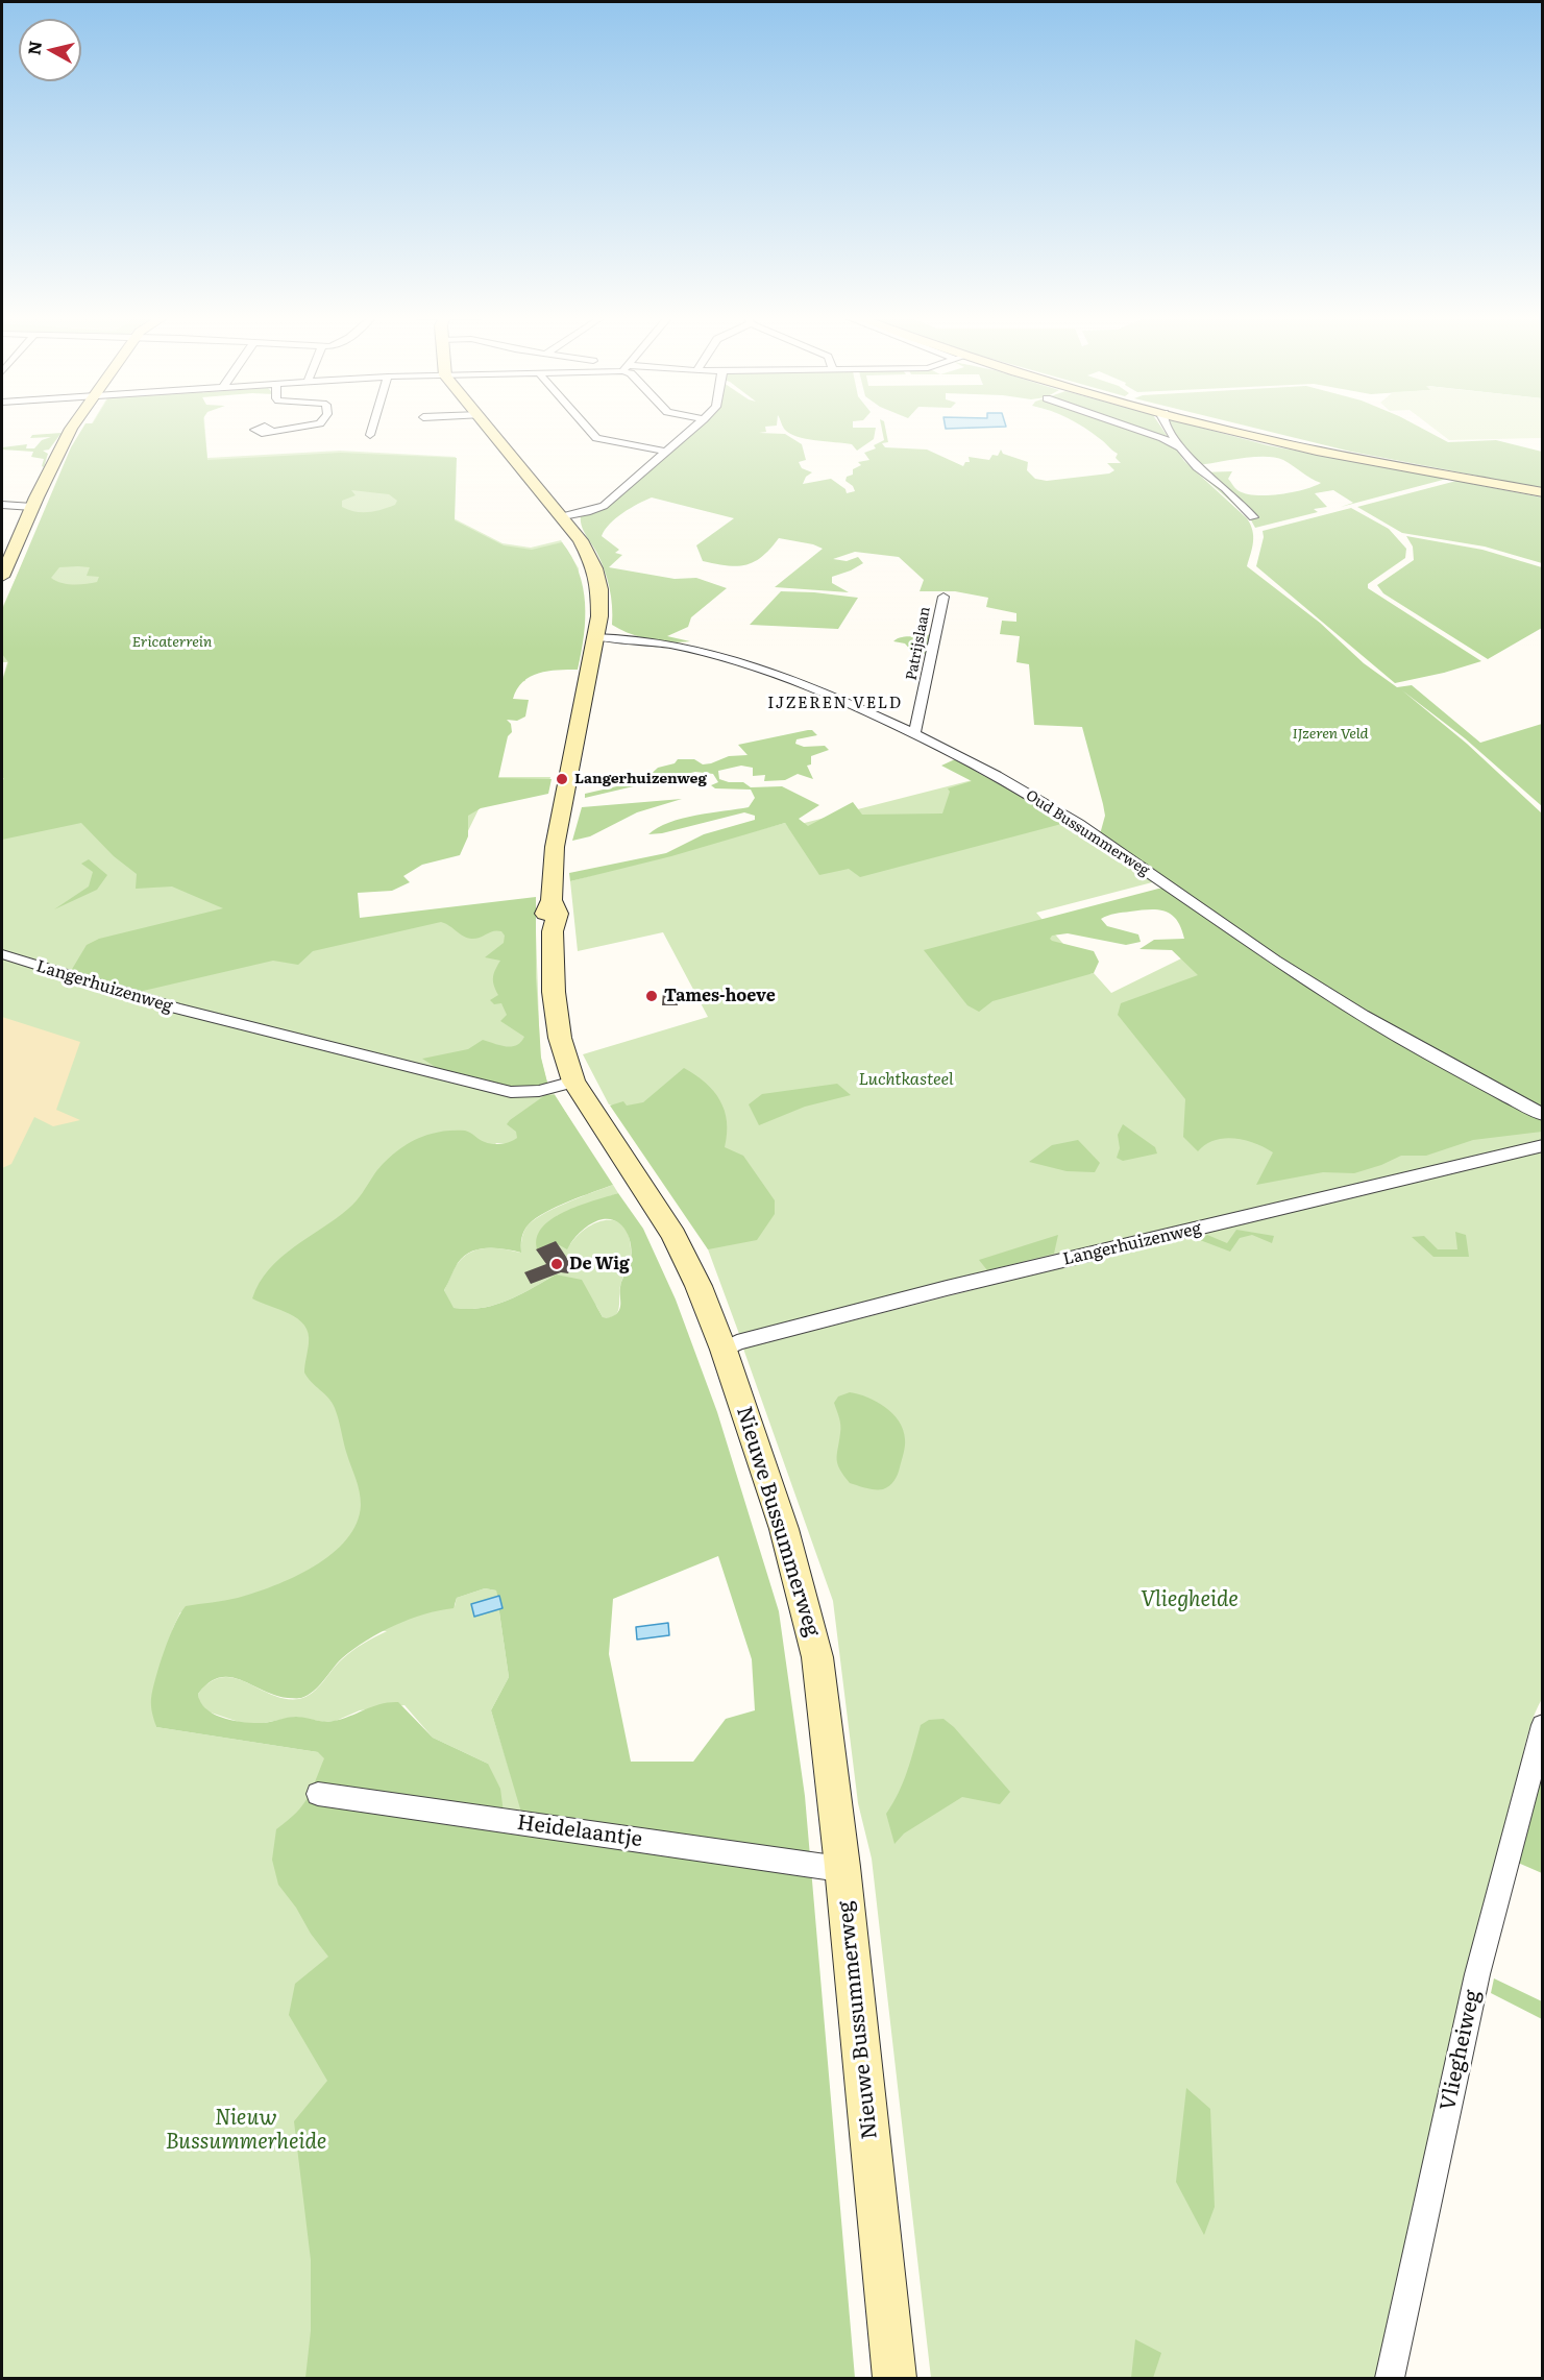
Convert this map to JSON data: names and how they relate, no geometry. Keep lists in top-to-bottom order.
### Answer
{
  "streets": {
    "main road": ["Nieuwe Bussummerweg"],
    "street": [
      "Patrijslaan",
      "Oud Bussummerweg",
      "Langerhuizenweg",
      "Heidelaantje",
      "Vliegheiweg"
    ]
  },
  "crossings": [
    ["Patrijslaan", "Oud Bussummerweg"],
    ["Oud Bussummerweg", "Nieuwe Bussummerweg"],
    ["Langerhuizenweg", "Nieuwe Bussummerweg"],
    ["Nieuwe Bussummerweg", "Heidelaantje"]
  ],
  "districts": ["IJZEREN VELD"],
  "parks": [
    "Ericaterrein",
    "IJzeren Veld",
    "Luchtkasteel",
    "Vliegheide",
    "Nieuw Bussummerheide"
  ],
  "places": ["Langerhuizenweg", "Tames-hoeve", "De Wig"],
  "north": "left"
}
